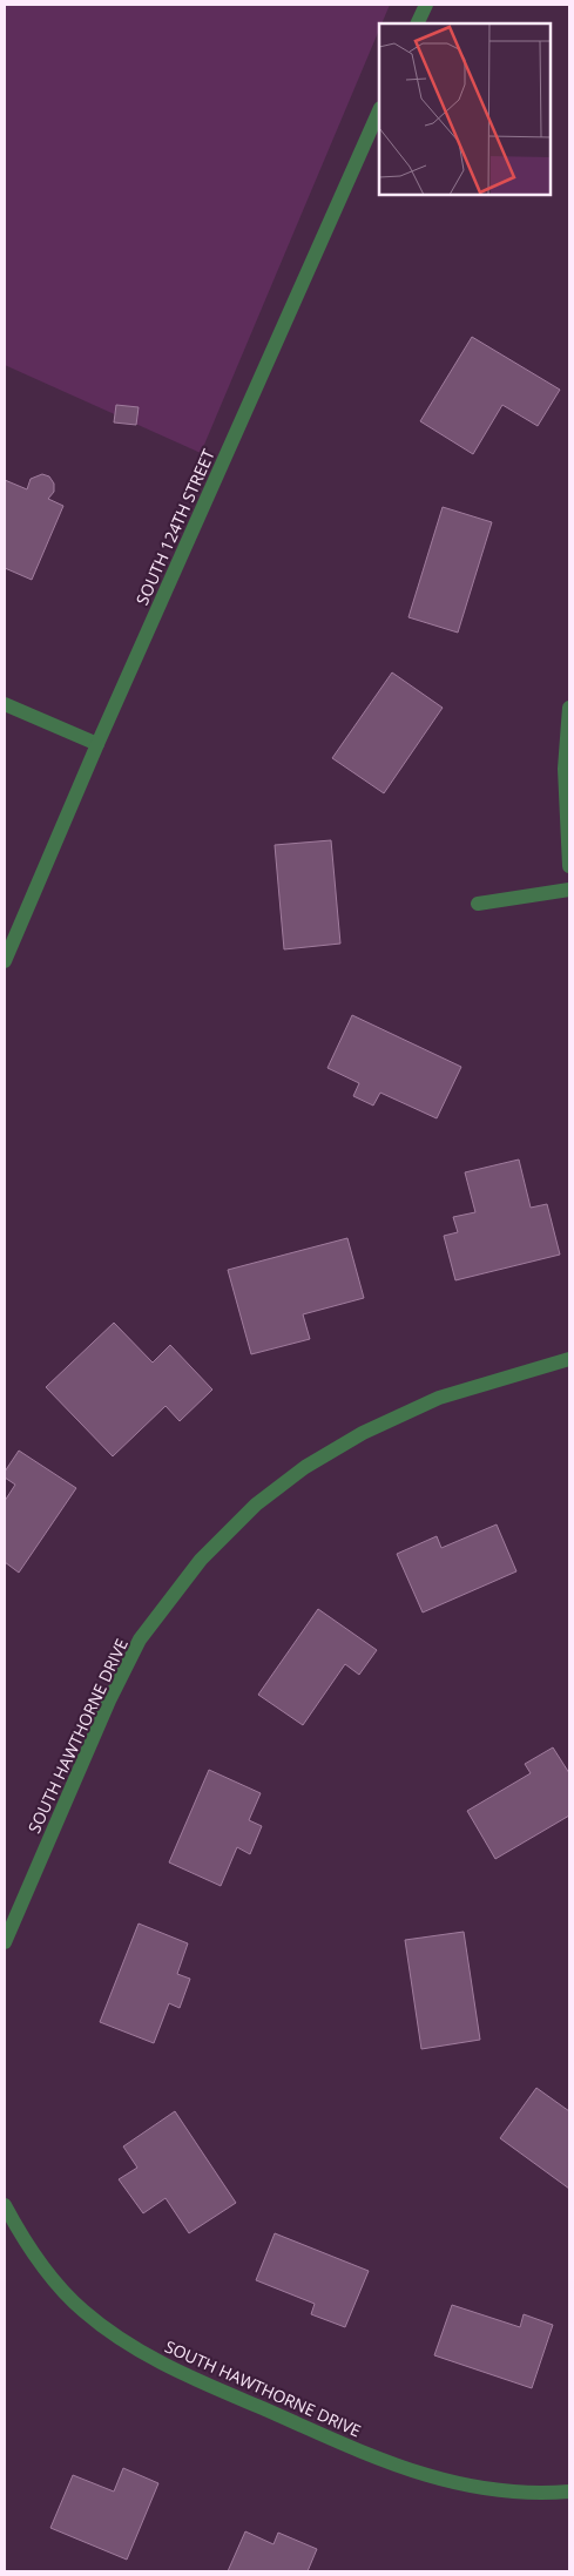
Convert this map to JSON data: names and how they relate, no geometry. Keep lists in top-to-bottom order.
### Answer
{
  "streets": {
    "street": ["SOUTH 124TH STREET", "SOUTH HAWTHORNE DRIVE"]
  }
}
